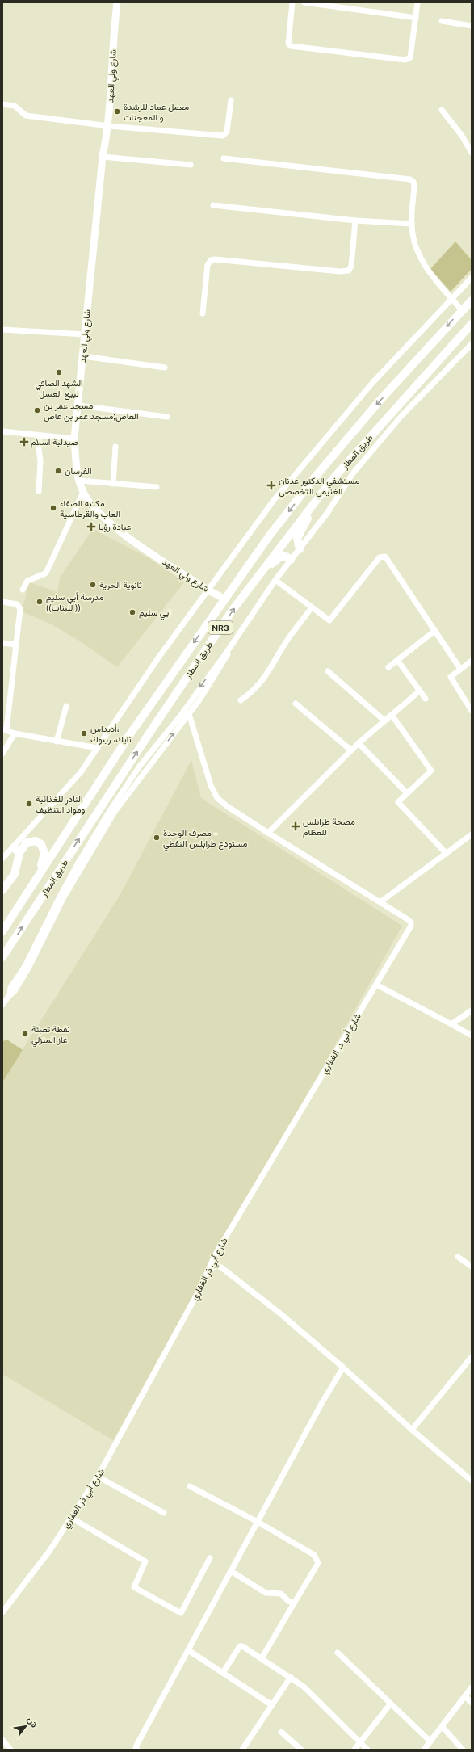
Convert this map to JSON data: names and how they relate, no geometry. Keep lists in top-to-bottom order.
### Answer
{
  "streets": {
    "highway": ["طريق المطار", "NR3"],
    "main road": ["شارع ولي العهد"],
    "street": ["شارع أبي ذر الغفاري"]
  },
  "crossings": [
    ["شارع ولي العهد", "طريق المطار"]
  ],
  "places": {
    "other": [
      "معمل عماد للرشدة و المعجنات",
      "الشهد الصافي لبيع العسل",
      "مسجد عمر بن العاص;مسجد عمر بن عاص",
      "الفرسان",
      "مكتبه الصفاء العاب والقرطاسية",
      "ثانوية الحرية",
      "مدرسة أبي سليم ((للبنات ))",
      "ابي سليم",
      "أديداس، نايك، ريبوك",
      "النادر للغذائية ومواد التنظيف",
      "مصرف الوحدة - مستودع طرابلس النفطي",
      "نقطة تعبئة غاز المنزلي"
    ],
    "health": [
      "صيدلية اسلام",
      "مستشفي الدكتور عدنان الغنيمي التخصصي",
      "عيادة رؤيا",
      "مصحة طرابلس للعظام"
    ]
  },
  "north": "top right"
}
